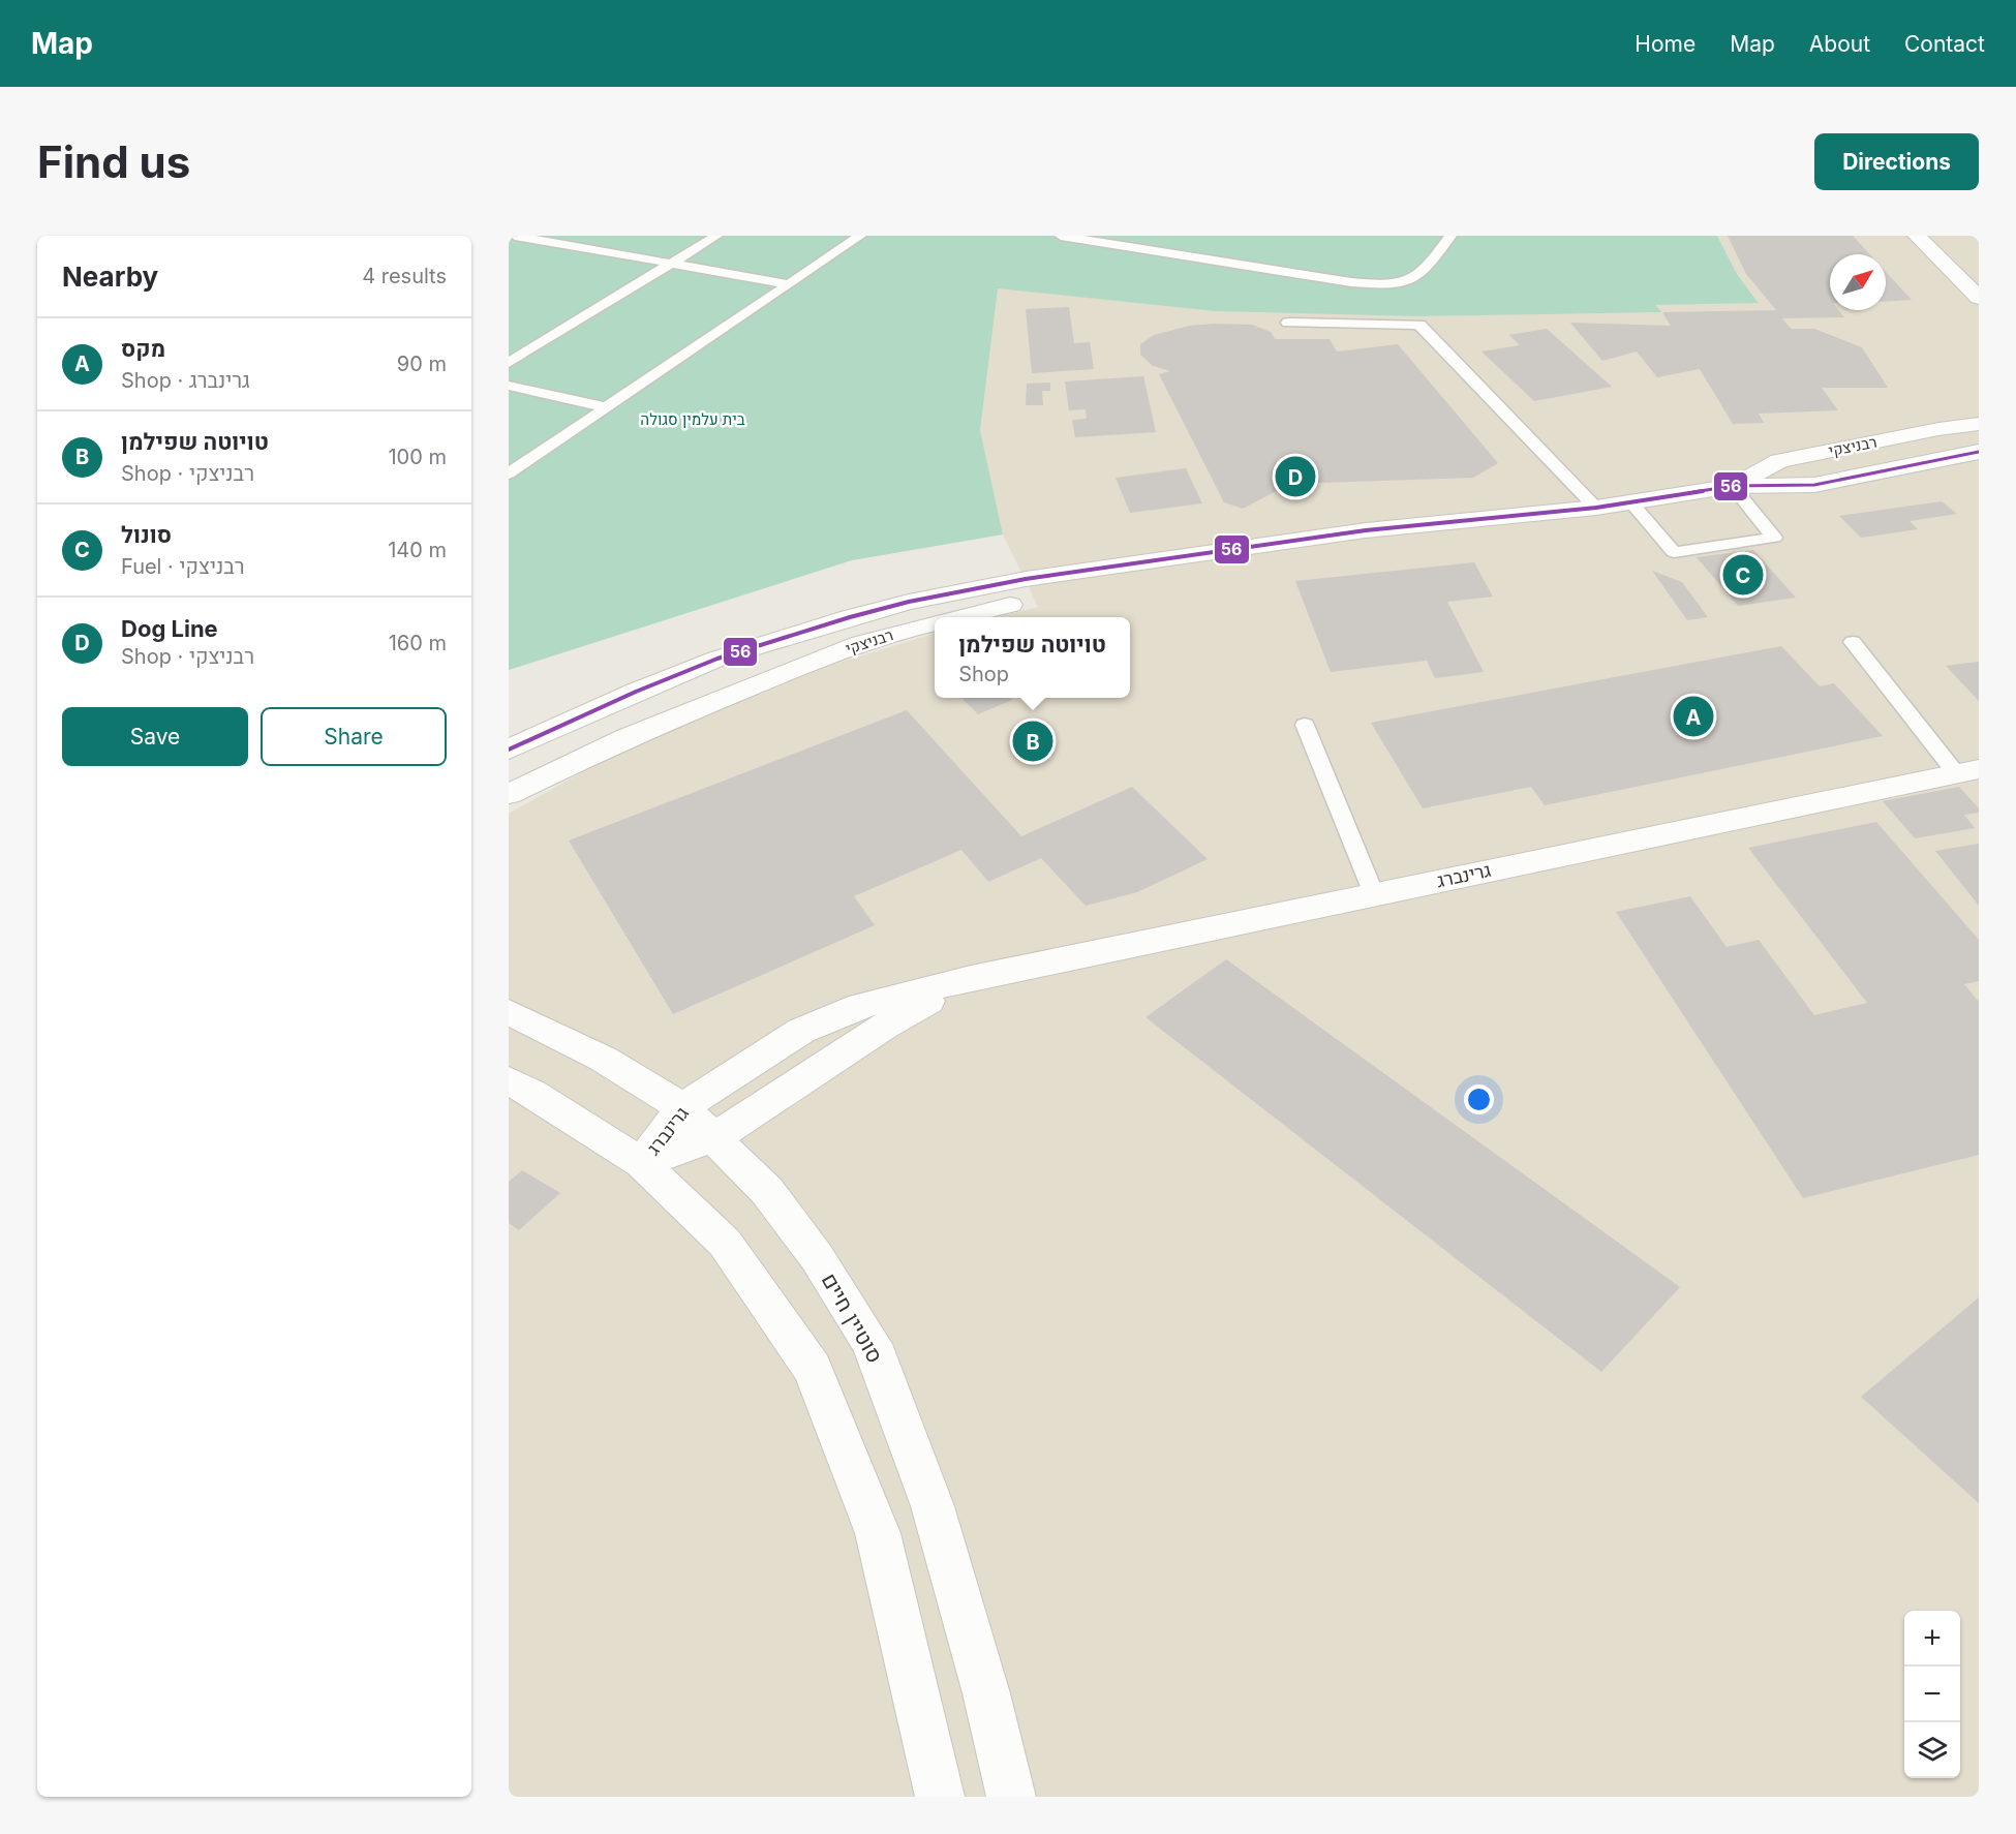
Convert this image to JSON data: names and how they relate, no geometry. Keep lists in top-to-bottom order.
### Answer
{
  "streets": {
    "street": ["רבניצקי", "גרינברג", "סוטיין חיים"]
  },
  "crossings": [
    ["גרינברג", "סוטיין חיים"]
  ],
  "parks": ["בית עלמין סגולה"],
  "lines": ["transit line 56"],
  "north": "top right",
  "page": {
    "header": "Map",
    "nav": [
      "Home",
      "Map",
      "About",
      "Contact"
    ],
    "buttons": [
      "Directions",
      ["Save", "Share"]
    ],
    "title": "Find us",
    "heading": ["Nearby", "4 results"],
    "list": [
      {
        "mark": "A",
        "name": "מקס",
        "note": "Shop · גרינברג",
        "value": "90 m"
      },
      {
        "mark": "B",
        "name": "טויוטה שפילמן",
        "note": "Shop · רבניצקי",
        "value": "100 m"
      },
      {
        "mark": "C",
        "name": "סונול",
        "note": "Fuel · רבניצקי",
        "value": "140 m"
      },
      {
        "mark": "D",
        "name": "Dog Line",
        "note": "Shop · רבניצקי",
        "value": "160 m"
      }
    ],
    "pins": [
      "D",
      "C",
      "A",
      "B"
    ],
    "popup": ["טויוטה שפילמן", "Shop"],
    "map_buttons": ["+", "−"]
  }
}
